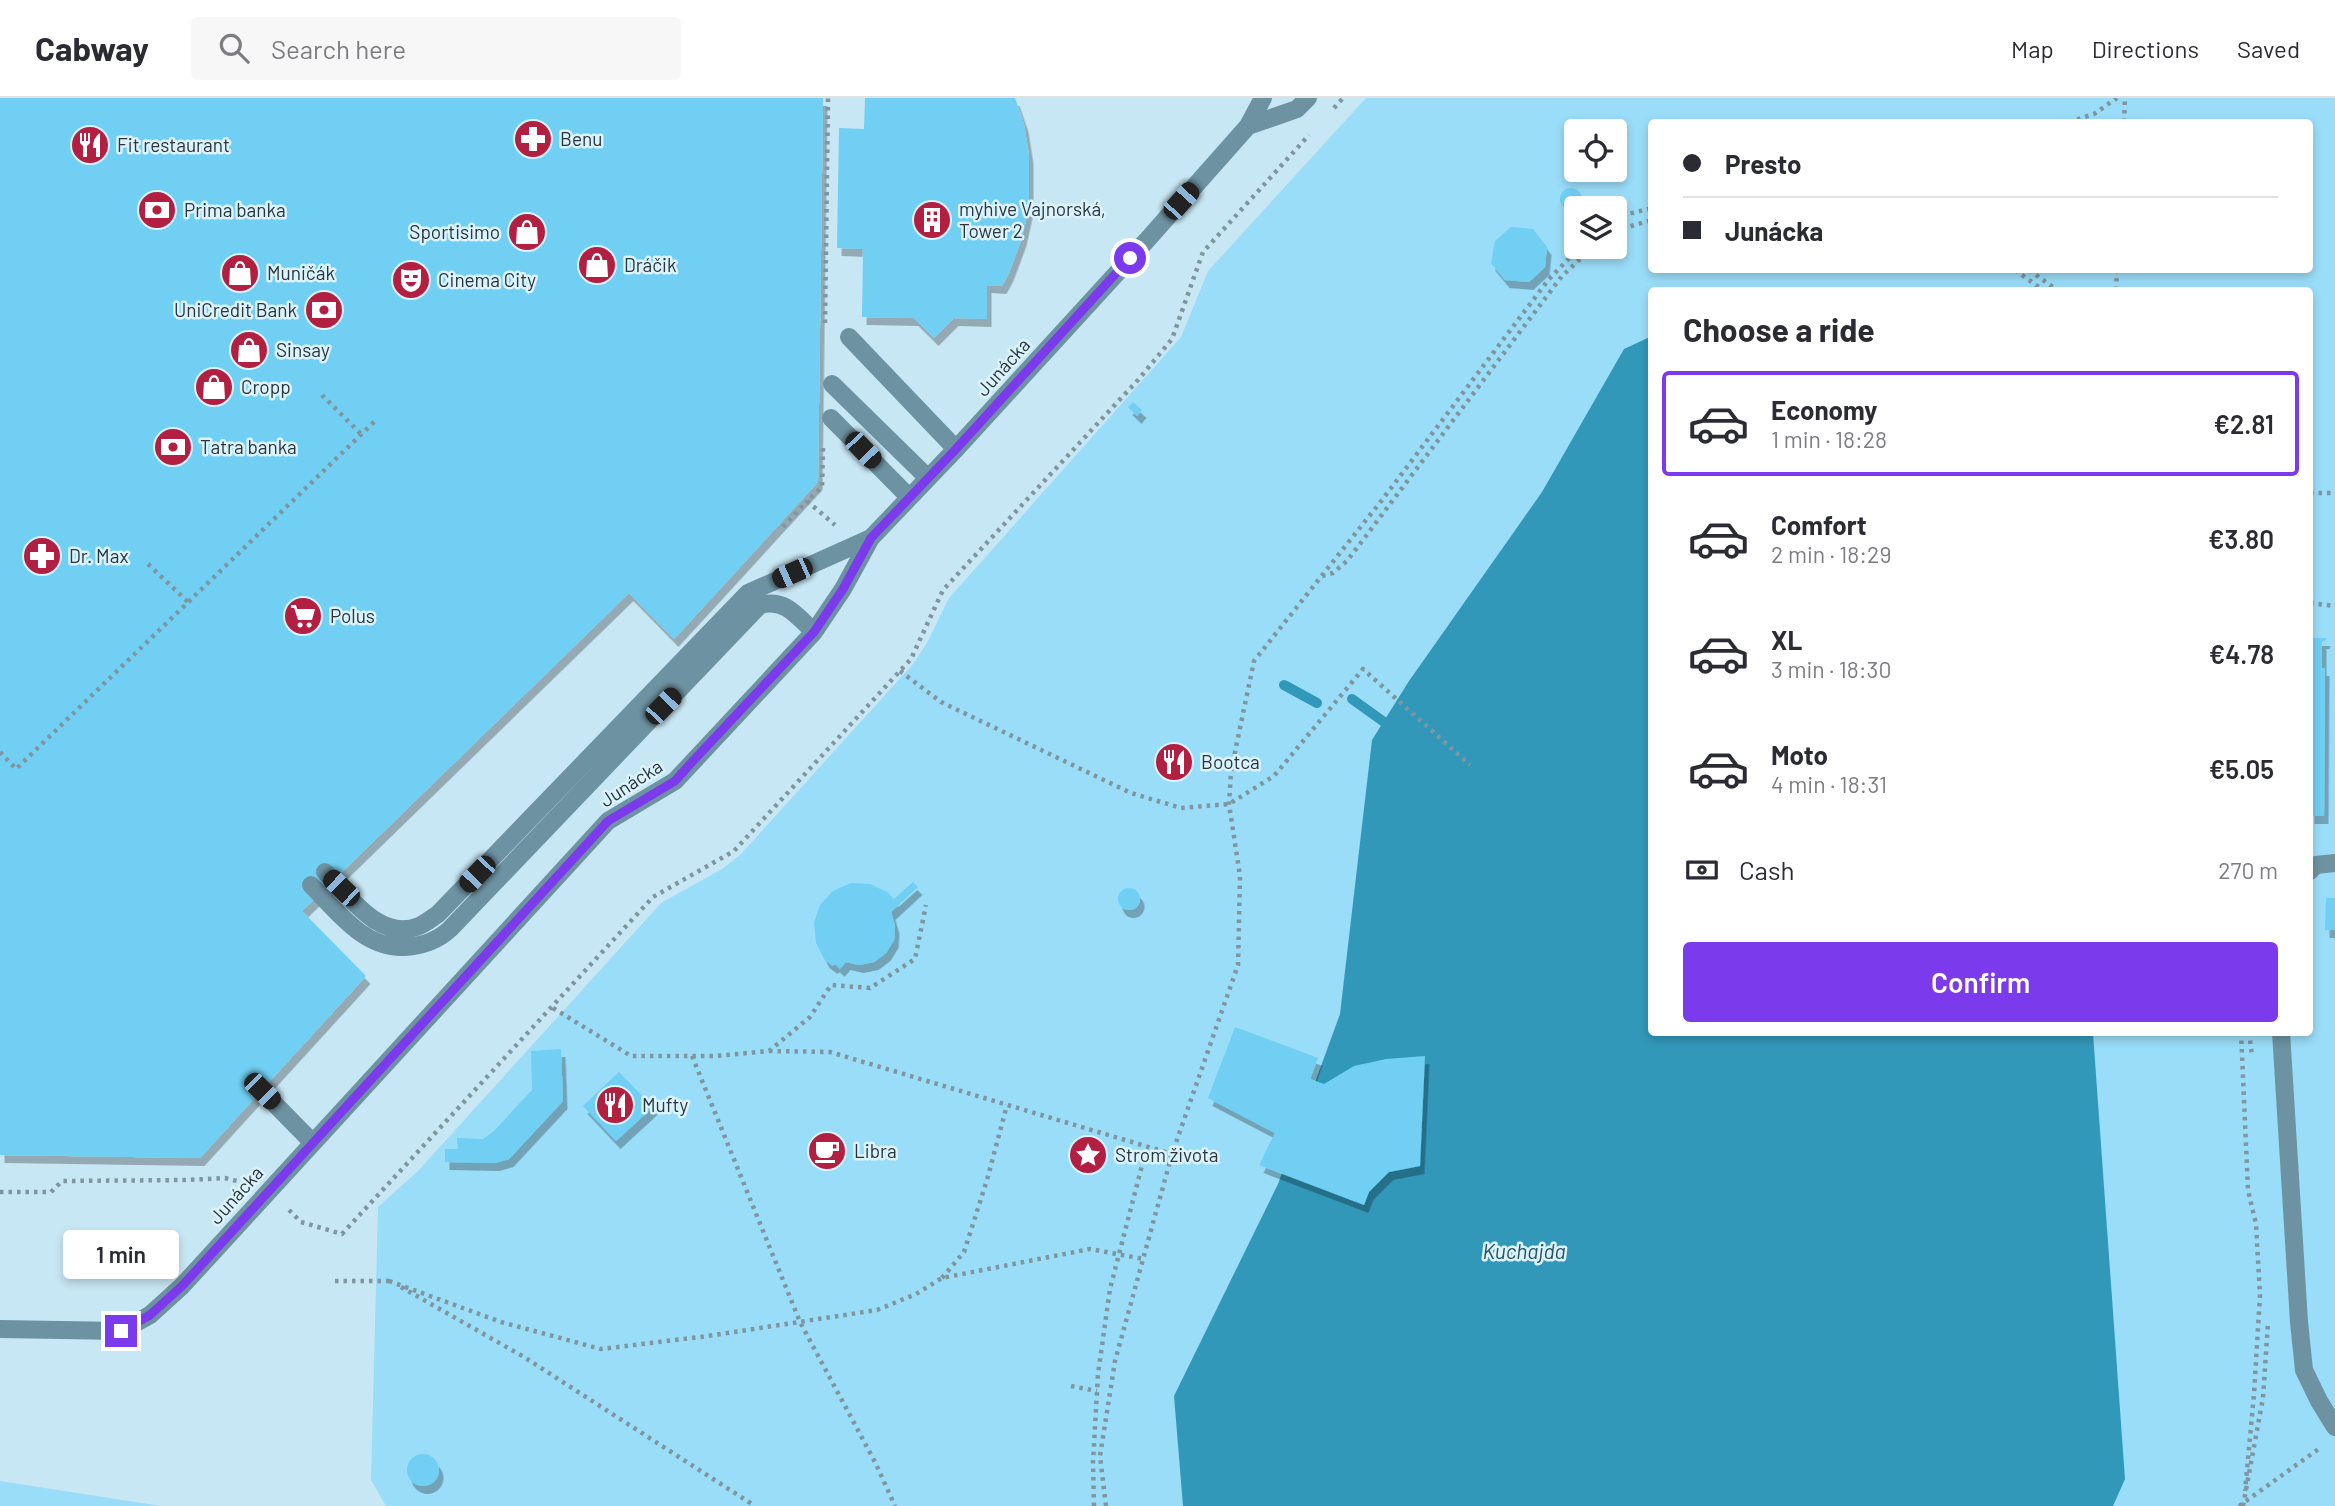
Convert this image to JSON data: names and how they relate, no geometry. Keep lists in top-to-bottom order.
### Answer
{
  "streets": {
    "street": ["Junácka"]
  },
  "water": ["Kuchajda"],
  "places": {
    "pharmacy": ["Benu", "Dr. Max"],
    "restaurant": ["Fit restaurant", "Bootca", "Mufty"],
    "bank": ["Prima banka", "UniCredit Bank", "Tatra banka"],
    "building": ["myhive Vajnorská, Tower 2"],
    "shop": [
      "Sportisimo",
      "Dráčik",
      "Muničák",
      "Sinsay",
      "Cropp"
    ],
    "theatre": ["Cinema City"],
    "supermarket": ["Polus"],
    "cafe": ["Libra"],
    "place": ["Strom života"]
  },
  "page": {
    "header": "Cabway",
    "search": "Search here",
    "nav": ["Map", "Directions", "Saved"],
    "banner": ["Presto", "Junácka"],
    "heading": "Choose a ride",
    "list": [
      {
        "name": "Economy",
        "note": "1 min · 18:28",
        "value": "€2.81"
      },
      {
        "name": "Comfort",
        "note": "2 min · 18:29",
        "value": "€3.80"
      },
      {
        "name": "XL",
        "note": "3 min · 18:30",
        "value": "€4.78"
      },
      {
        "name": "Moto",
        "note": "4 min · 18:31",
        "value": "€5.05"
      }
    ],
    "pay": ["Cash", "270 m"],
    "buttons": "Confirm",
    "bubble": "1 min"
  }
}
